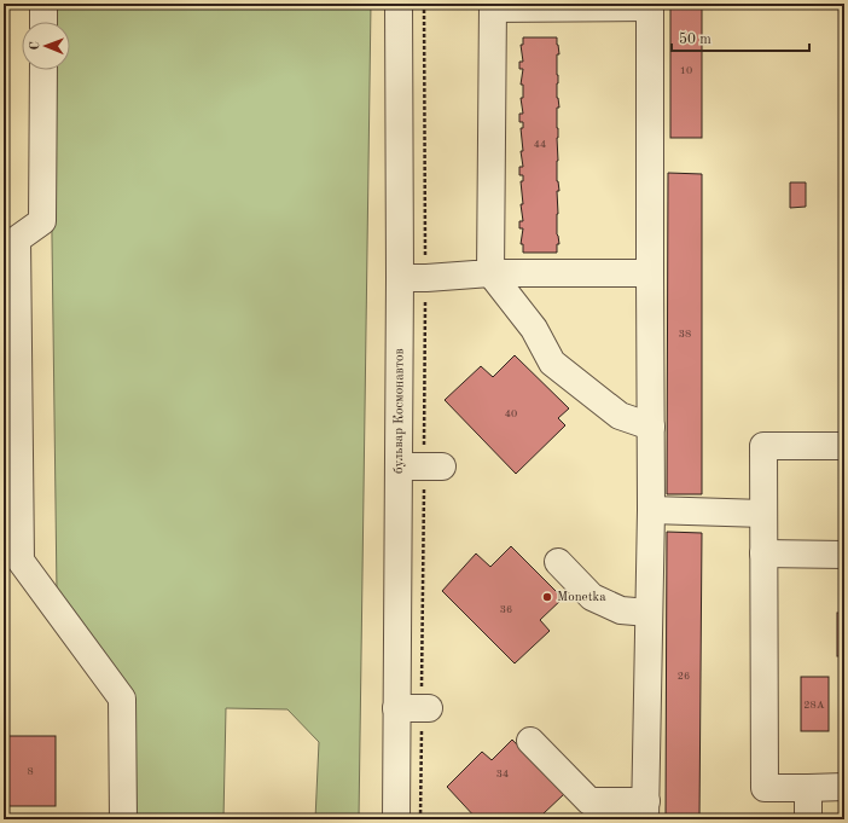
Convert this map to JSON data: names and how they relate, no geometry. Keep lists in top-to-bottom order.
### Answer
{
  "streets": {
    "street": ["бульвар Космонавтов"]
  },
  "places": ["Monetka"],
  "house_numbers": [
    "10",
    "44",
    "38",
    "40",
    "36",
    "26",
    "28А",
    "8",
    "34"
  ],
  "scale_bar": "50 m",
  "north": "left"
}
